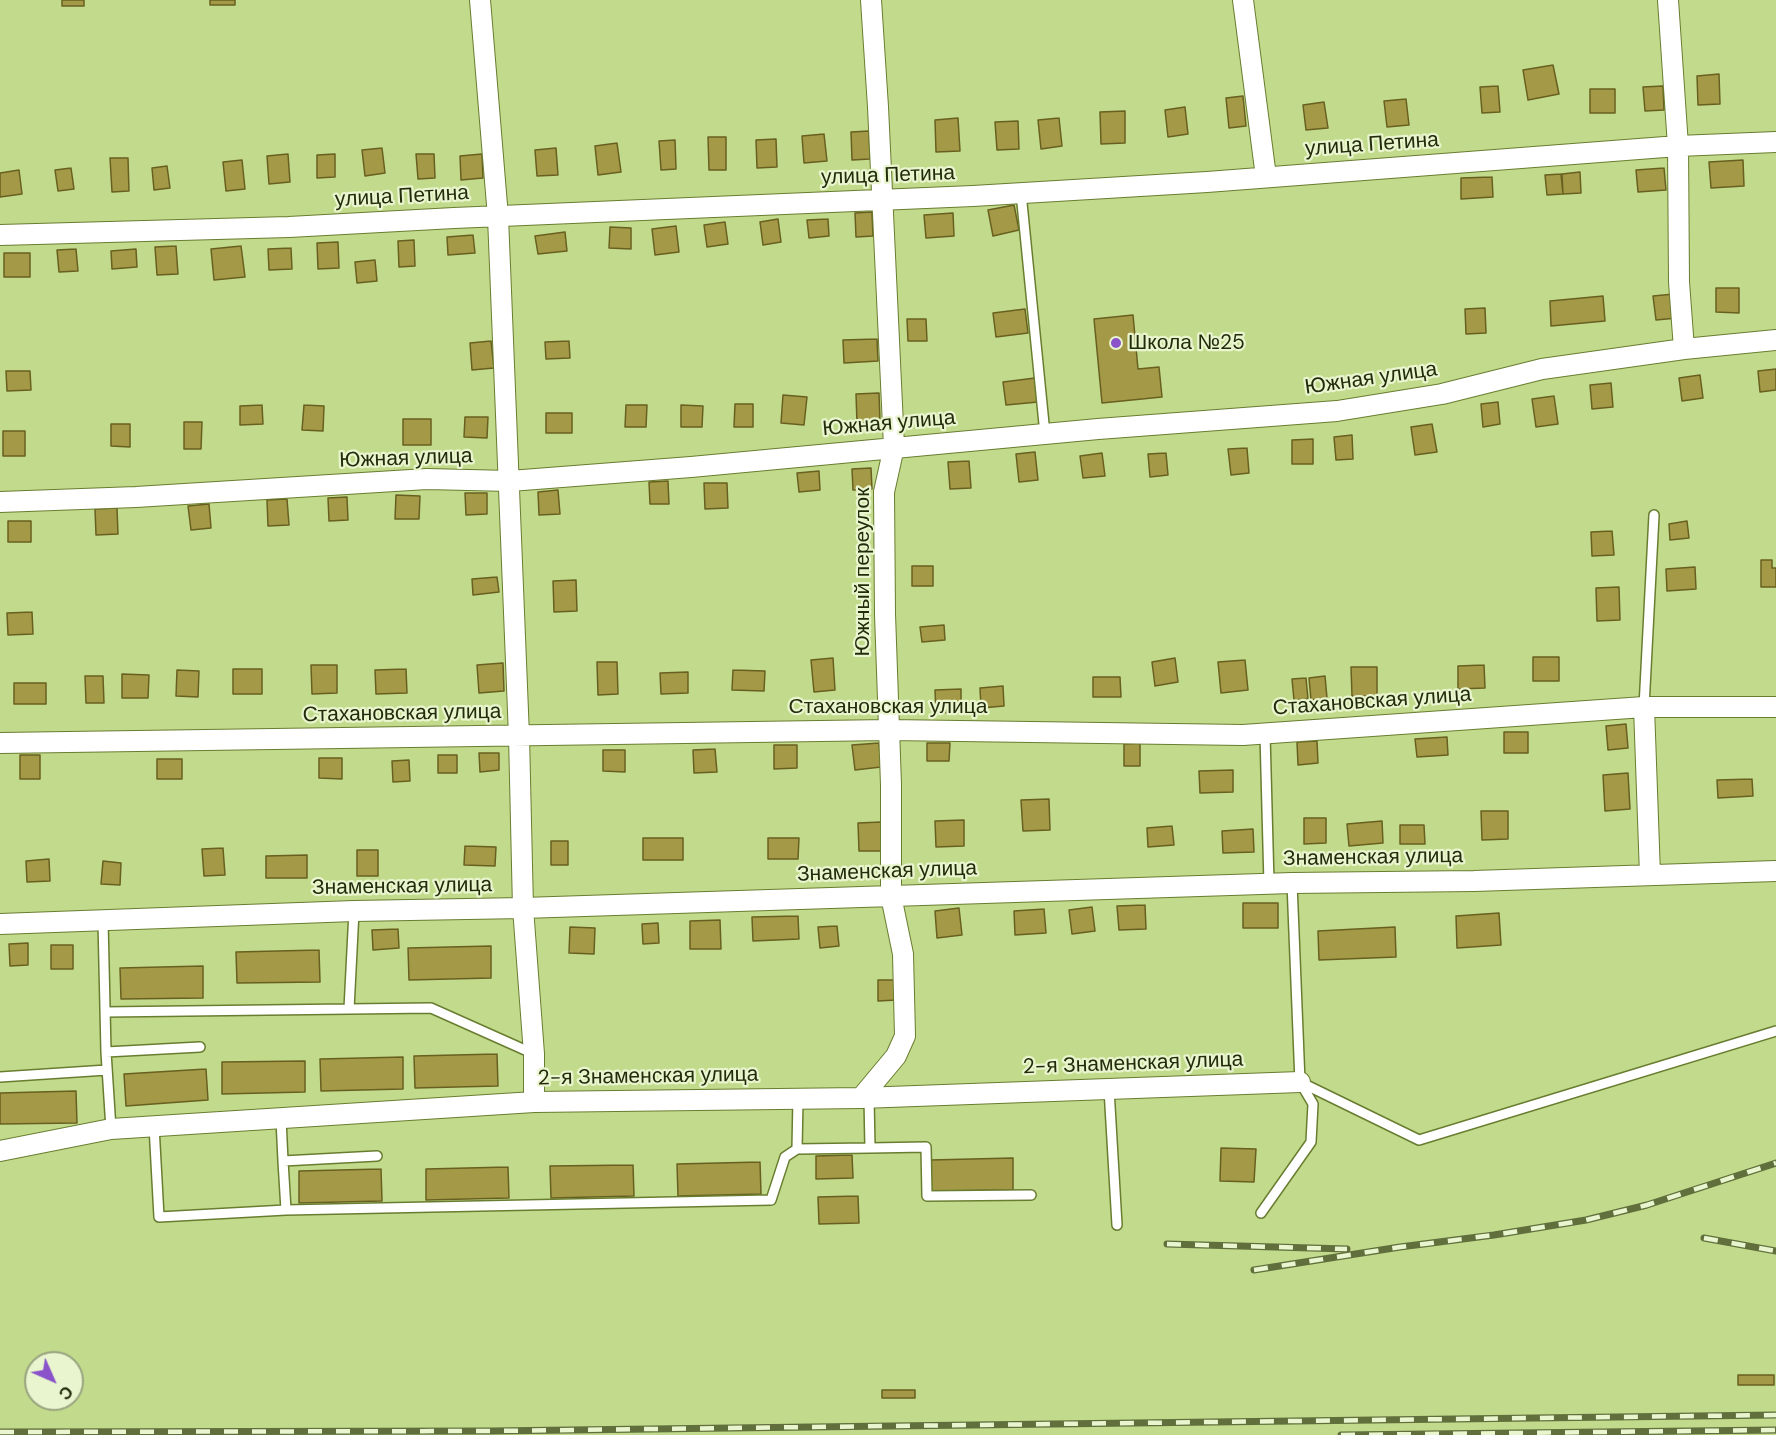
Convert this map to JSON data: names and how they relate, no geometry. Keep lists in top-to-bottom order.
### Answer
{
  "streets": {
    "street": [
      "улица Петина",
      "Южная улица",
      "Южный переулок",
      "Стахановская улица",
      "Знаменская улица",
      "2-я Знаменская улица"
    ]
  },
  "crossings": [
    ["улица Петина", "Южный переулок"],
    ["Южная улица", "Южный переулок"],
    ["Южный переулок", "Стахановская улица"],
    ["Южный переулок", "Знаменская улица"],
    ["Южный переулок", "2-я Знаменская улица"]
  ],
  "places": ["Школа №25"],
  "north": "bottom right"
}
